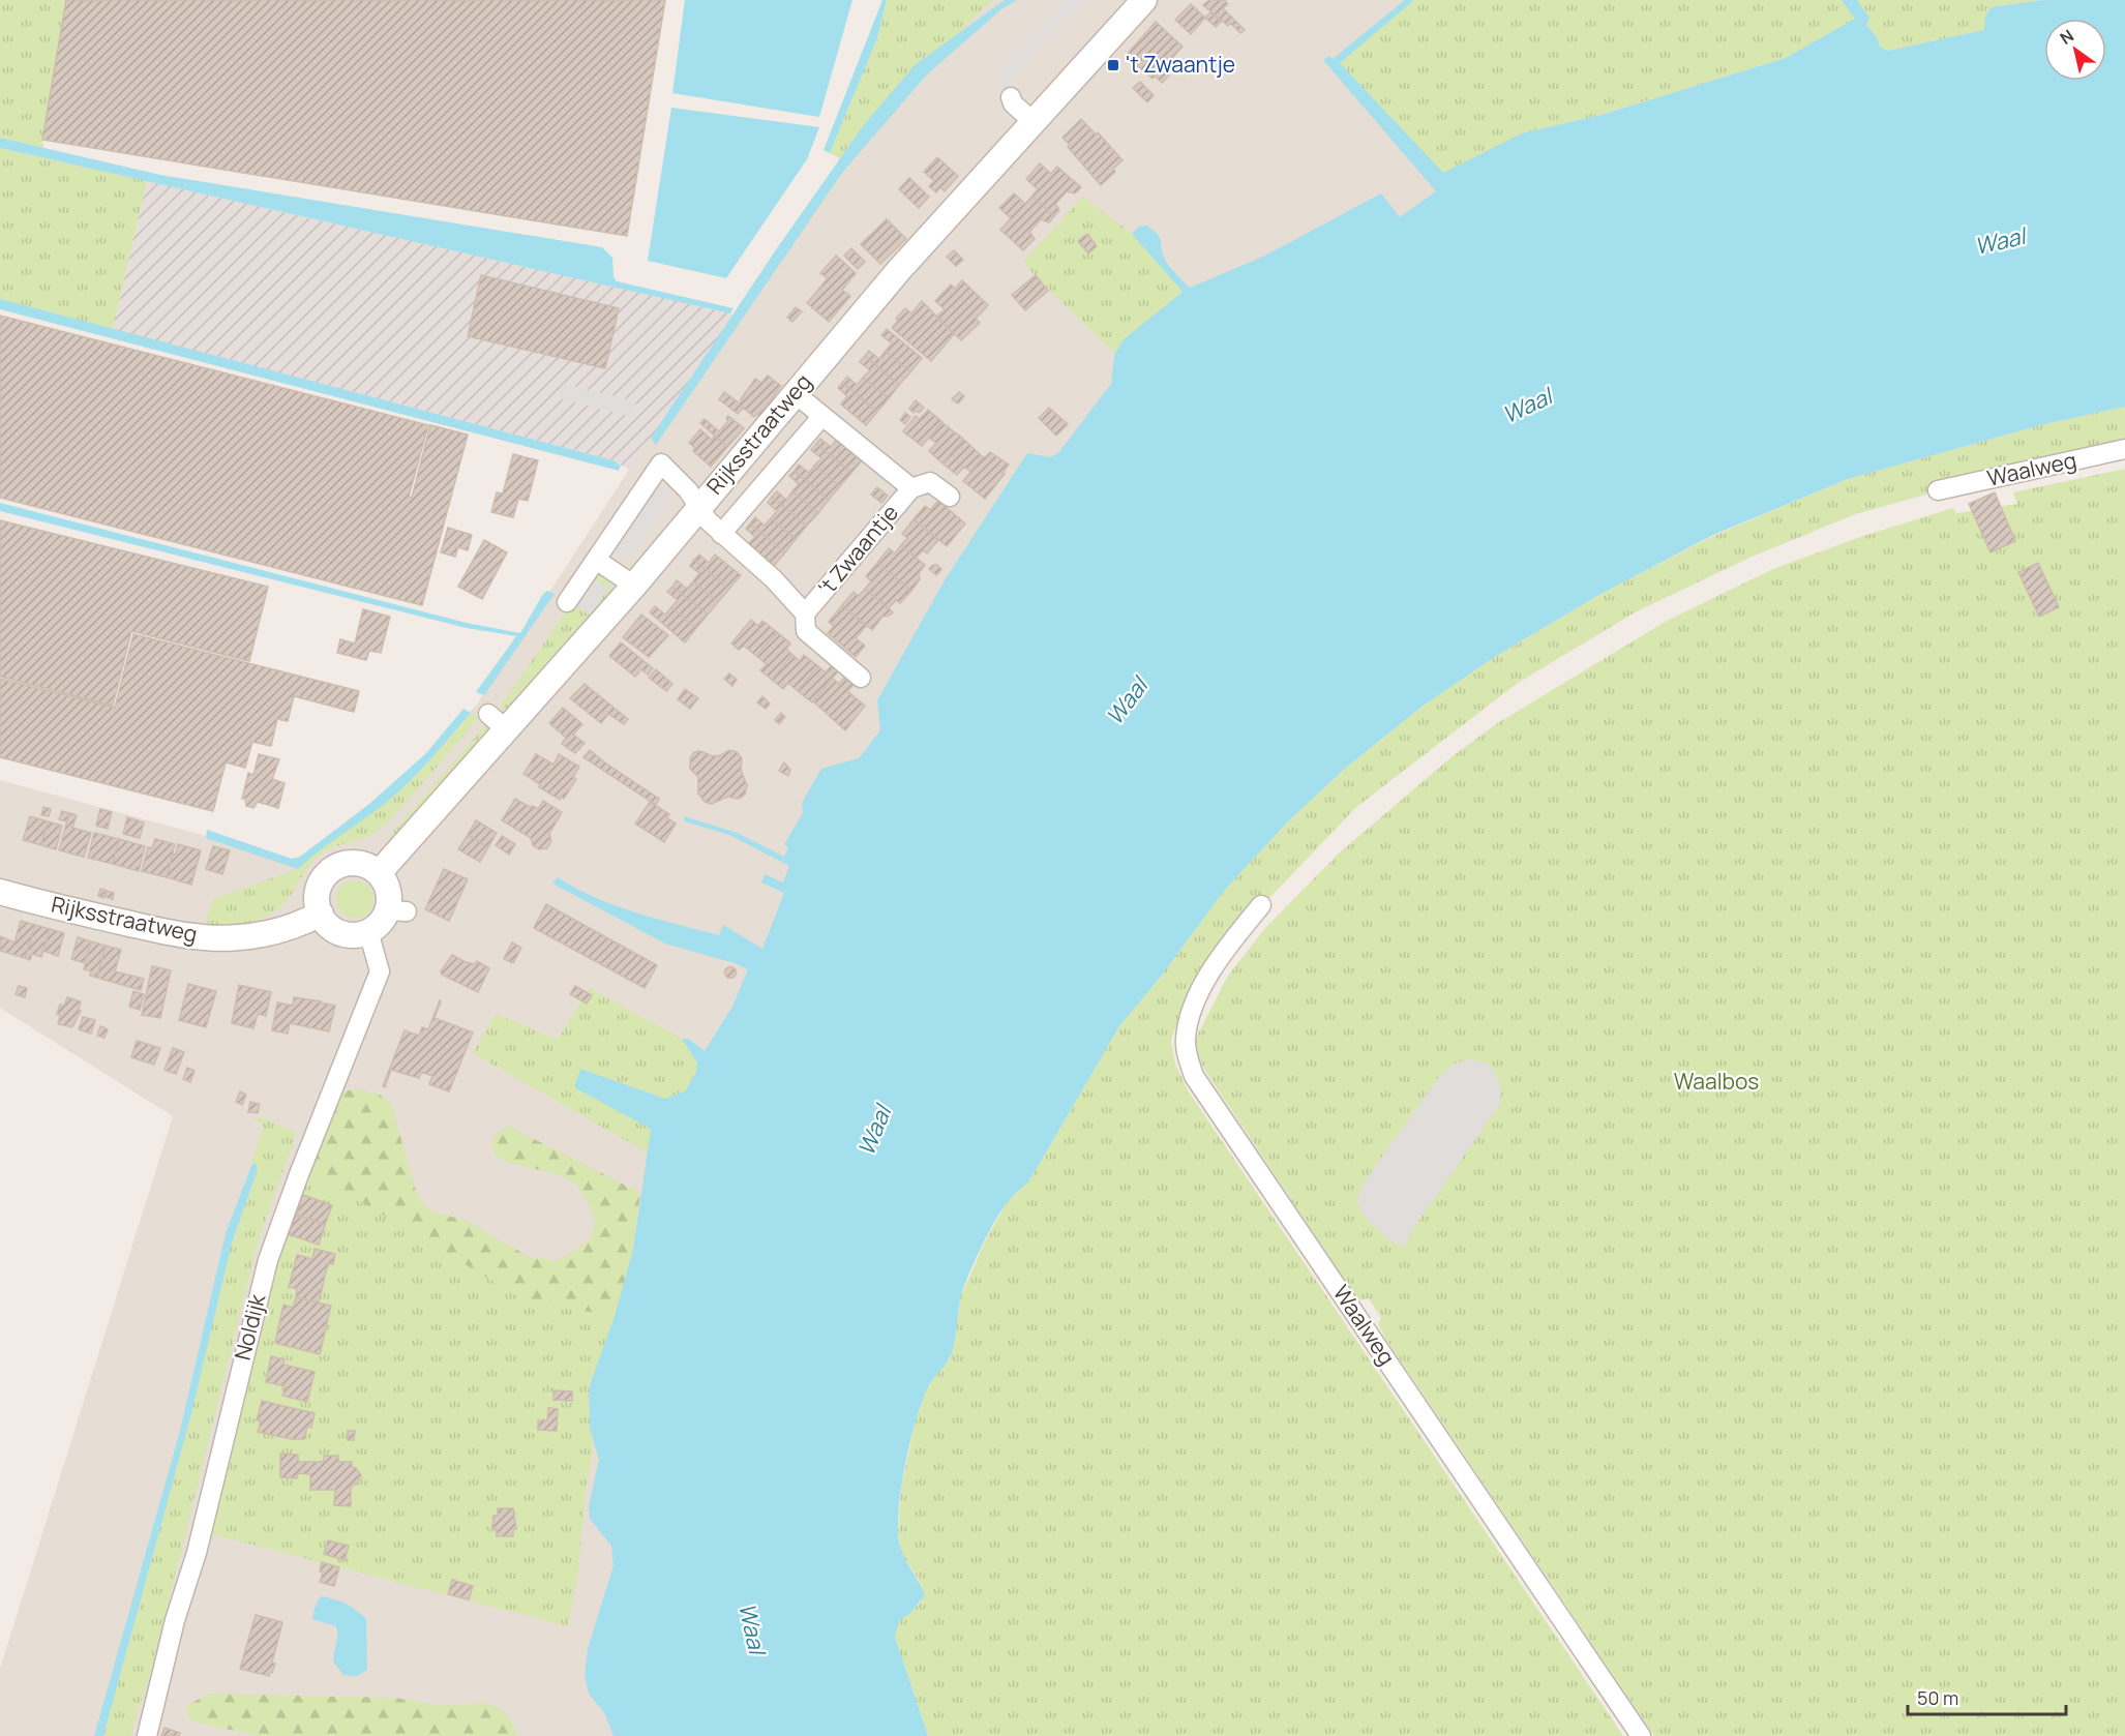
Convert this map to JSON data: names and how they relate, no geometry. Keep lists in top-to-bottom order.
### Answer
{
  "streets": {
    "street": [
      "Rijksstraatweg",
      "Waalweg",
      "'t Zwaantje",
      "Noldijk"
    ]
  },
  "crossings": [
    ["Rijksstraatweg", "'t Zwaantje"],
    ["Rijksstraatweg", "Noldijk"]
  ],
  "water": ["Waal"],
  "parks": ["Waalbos"],
  "places": {
    "transit": ["'t Zwaantje"]
  },
  "scale_bar": "50 m",
  "north": "top left"
}
